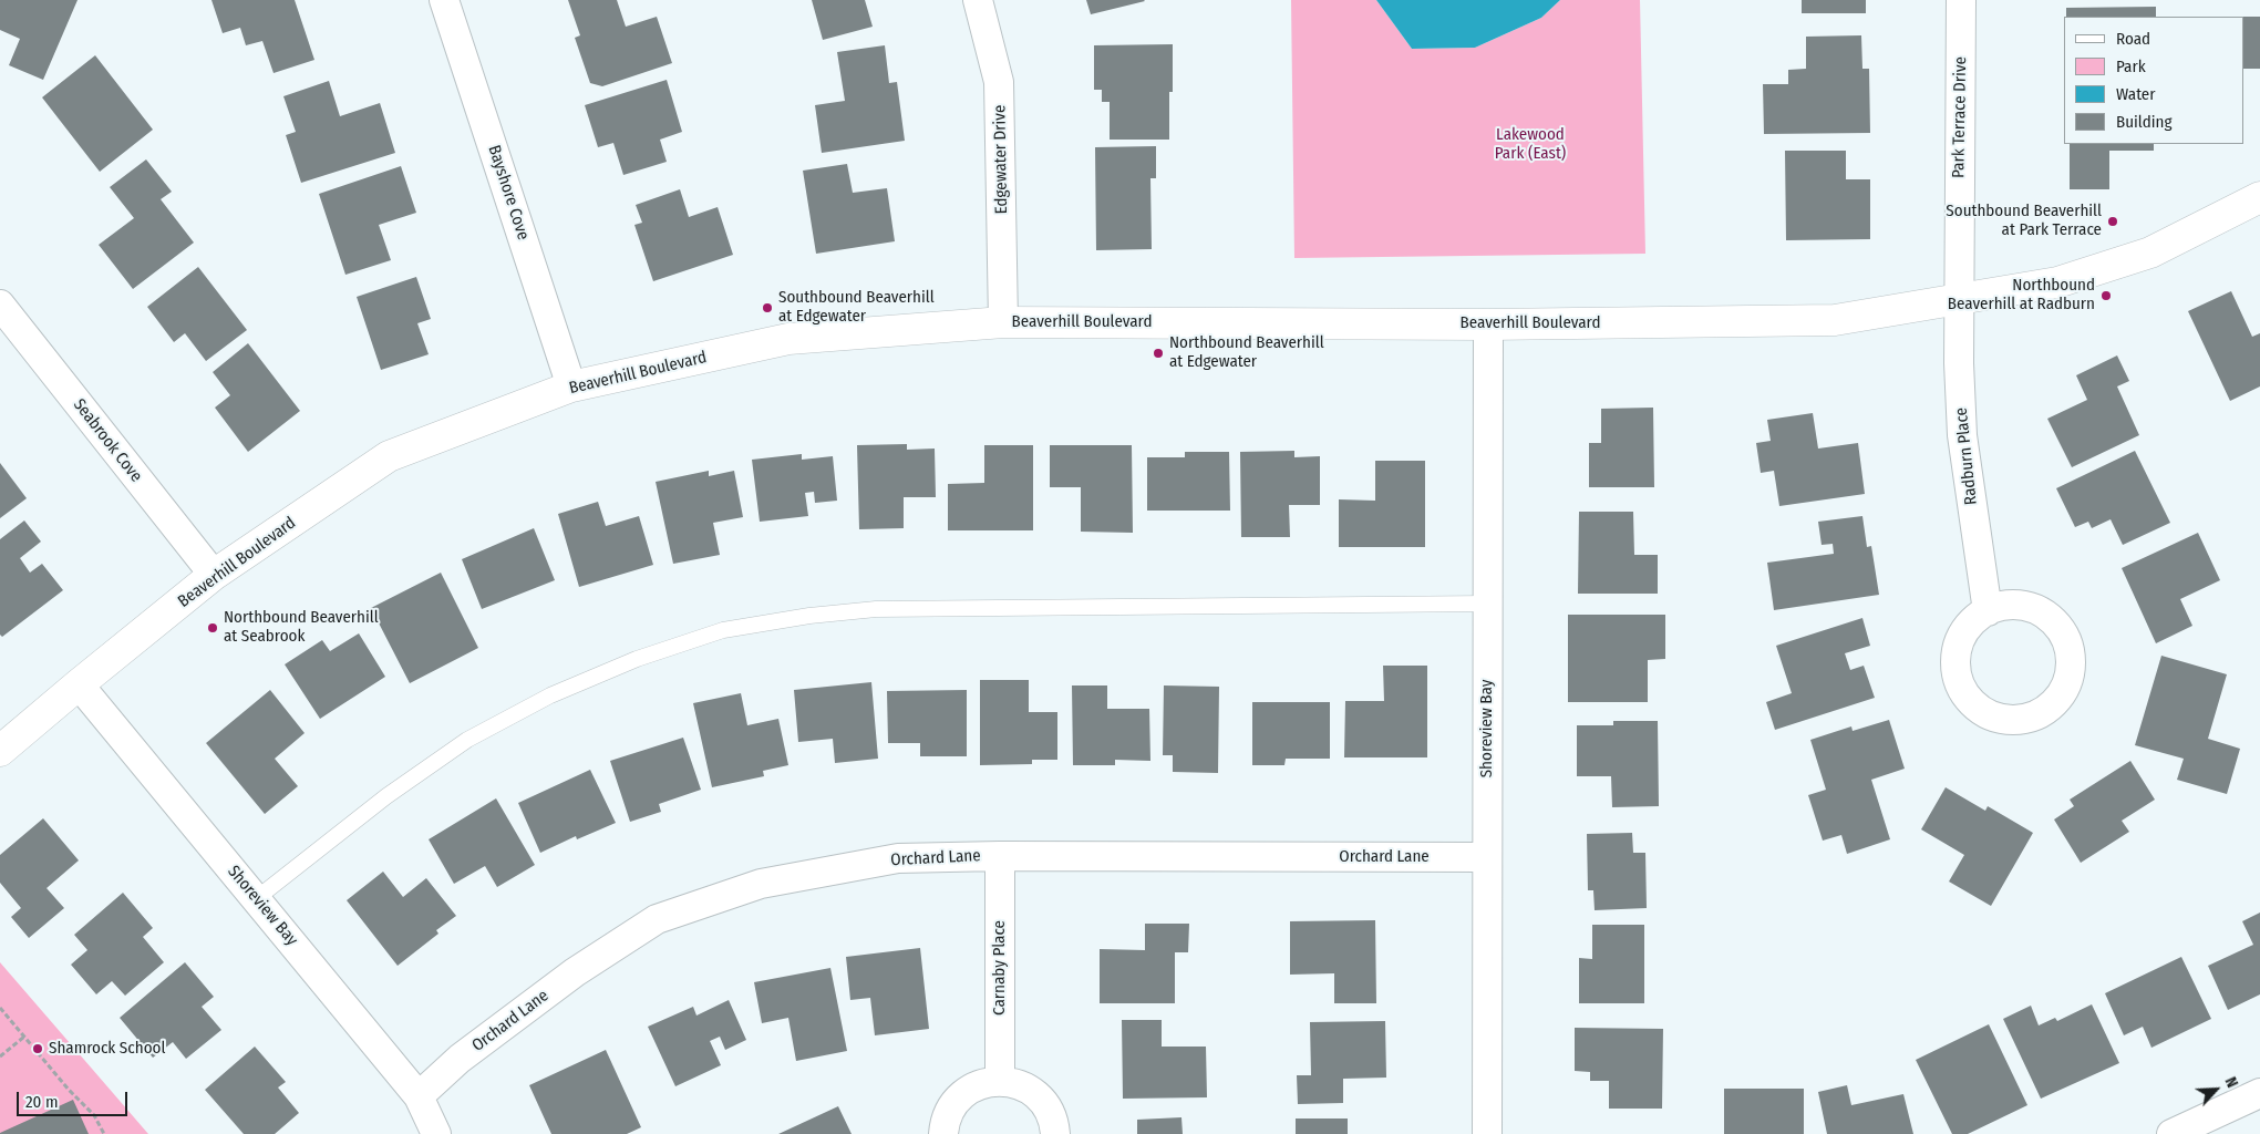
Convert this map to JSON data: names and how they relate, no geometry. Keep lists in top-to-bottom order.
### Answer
{
  "streets": {
    "street": [
      "Park Terrace Drive",
      "Edgewater Drive",
      "Bayshore Cove",
      "Beaverhill Boulevard",
      "Seabrook Cove",
      "Radburn Place",
      "Shoreview Bay",
      "Orchard Lane",
      "Carnaby Place"
    ]
  },
  "crossings": [
    ["Park Terrace Drive", "Beaverhill Boulevard"],
    ["Park Terrace Drive", "Radburn Place"],
    ["Edgewater Drive", "Beaverhill Boulevard"],
    ["Bayshore Cove", "Beaverhill Boulevard"],
    ["Beaverhill Boulevard", "Seabrook Cove"],
    ["Beaverhill Boulevard", "Radburn Place"],
    ["Beaverhill Boulevard", "Shoreview Bay"],
    ["Shoreview Bay", "Orchard Lane"],
    ["Orchard Lane", "Carnaby Place"]
  ],
  "parks": ["Lakewood Park (East)"],
  "places": [
    "Southbound Beaverhill at Park Terrace",
    "Northbound Beaverhill at Radburn",
    "Southbound Beaverhill at Edgewater",
    "Northbound Beaverhill at Edgewater",
    "Northbound Beaverhill at Seabrook",
    "Shamrock School"
  ],
  "legend": [
    "Road",
    "Park",
    "Water",
    "Building"
  ],
  "scale_bar": "20 m",
  "north": "top right"
}
